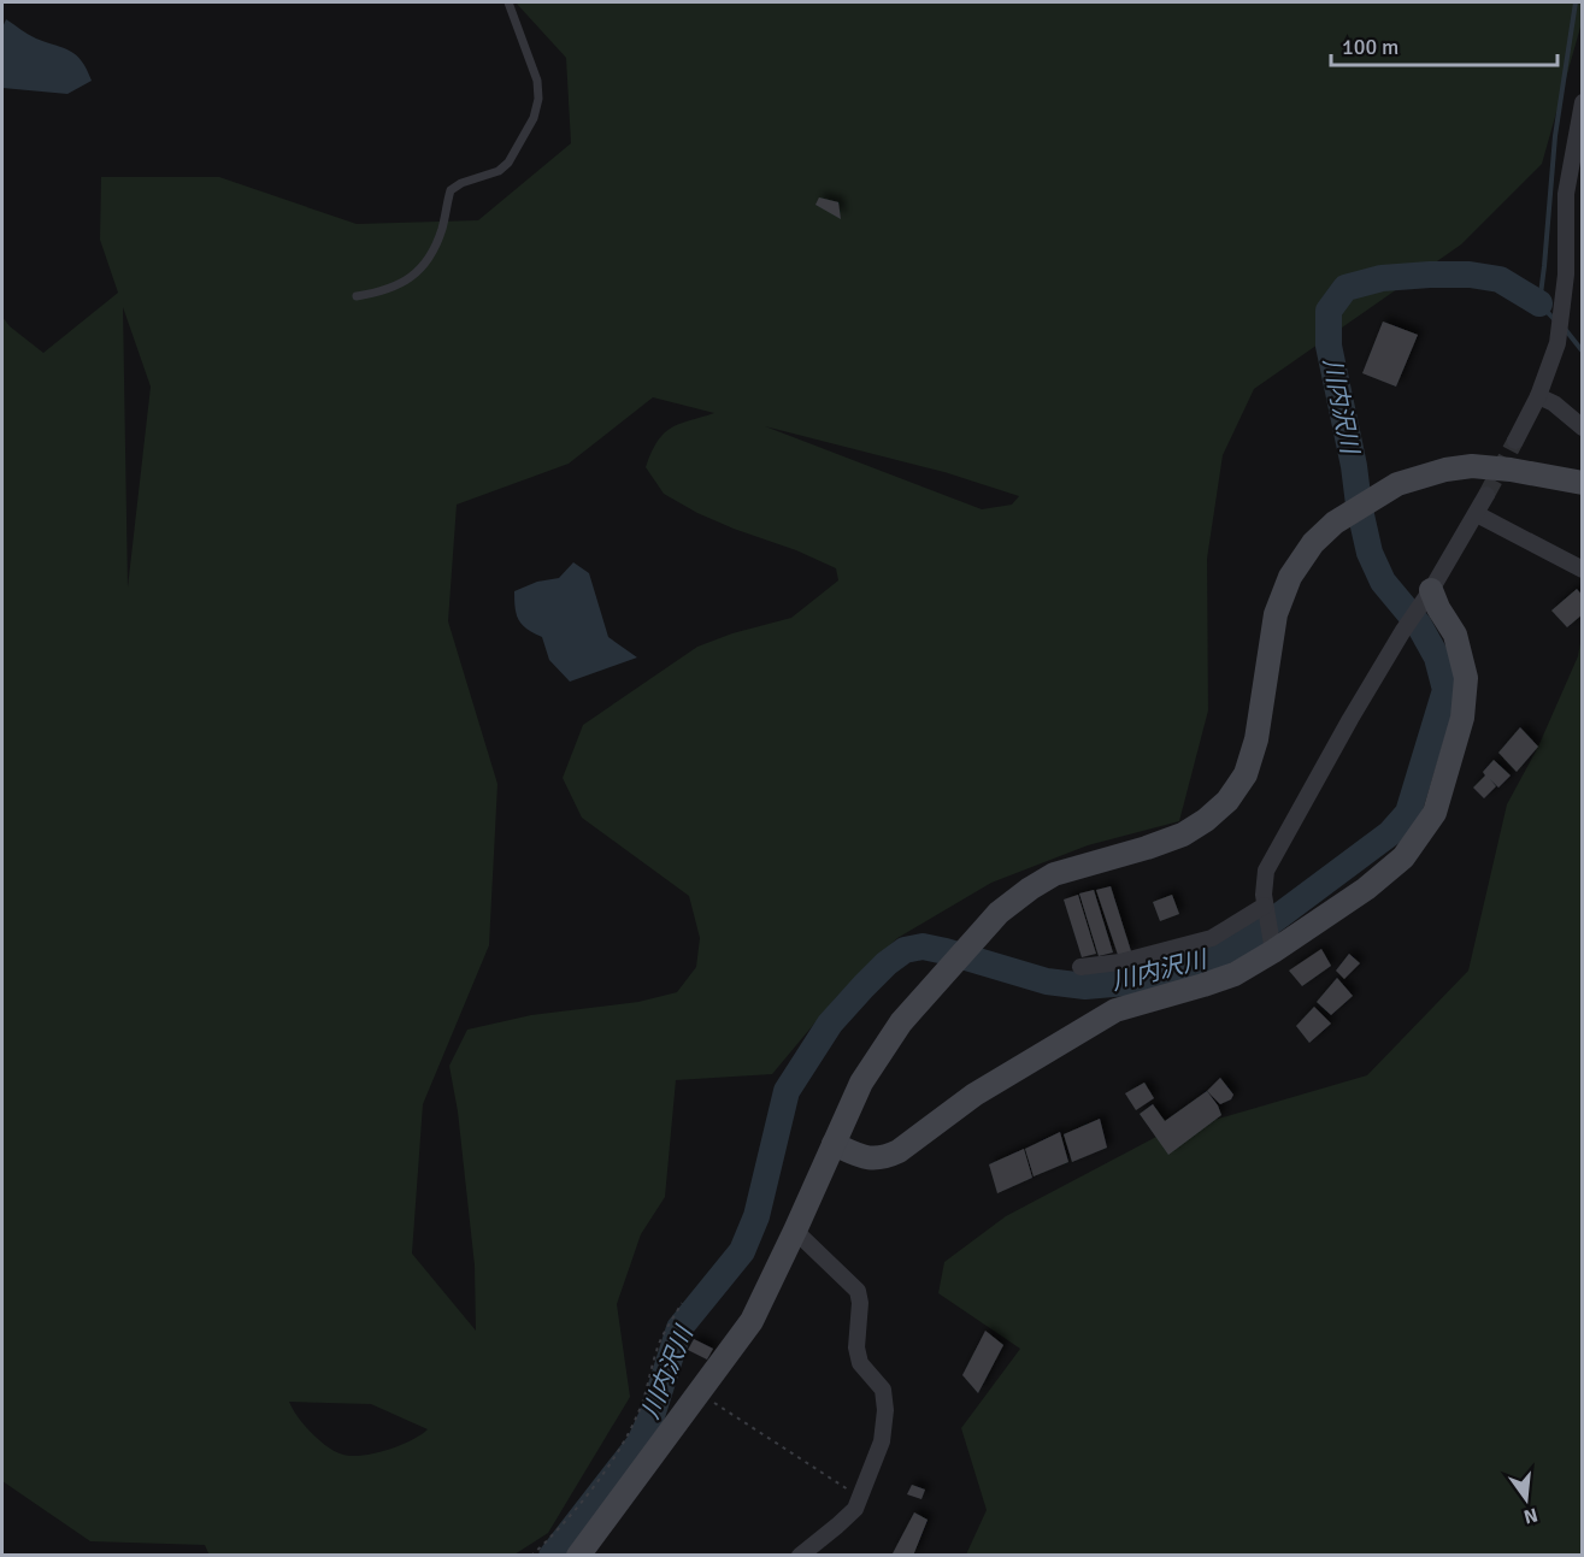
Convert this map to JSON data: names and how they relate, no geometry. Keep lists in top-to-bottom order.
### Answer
{
  "water": ["川内沢川"],
  "scale_bar": "100 m",
  "north": "bottom"
}
